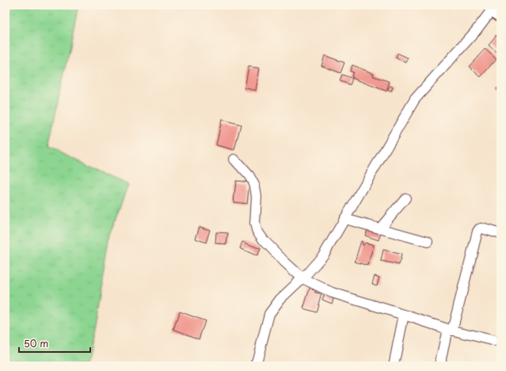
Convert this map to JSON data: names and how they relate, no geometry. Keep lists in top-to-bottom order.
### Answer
{
  "scale_bar": "50 m"
}
